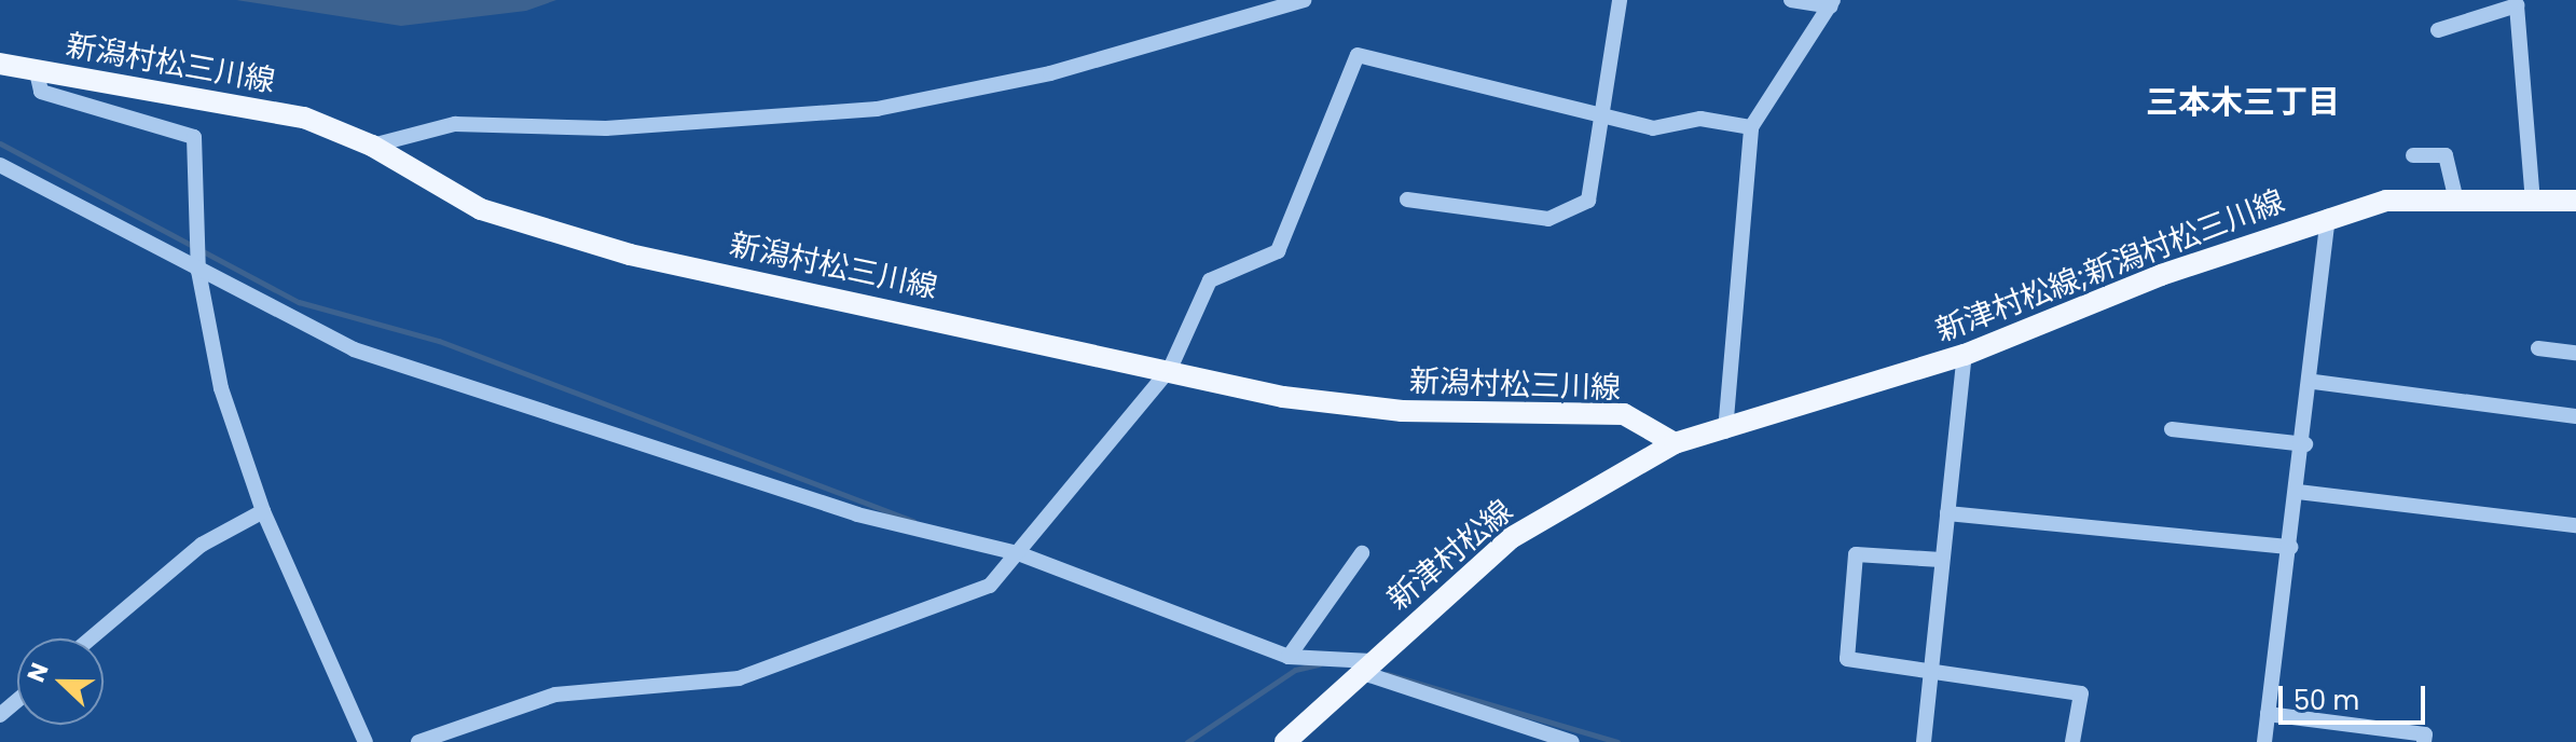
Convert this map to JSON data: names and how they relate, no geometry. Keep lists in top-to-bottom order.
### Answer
{
  "streets": {
    "main road": ["新潟村松三川線", "新津村松線;新潟村松三川線", "新津村松線"]
  },
  "crossings": [
    ["新潟村松三川線", "新津村松線;新潟村松三川線"],
    ["新潟村松三川線", "新津村松線"],
    ["新津村松線;新潟村松三川線", "新津村松線"]
  ],
  "districts": ["三本木三丁目"],
  "scale_bar": "50 m",
  "north": "left"
}
